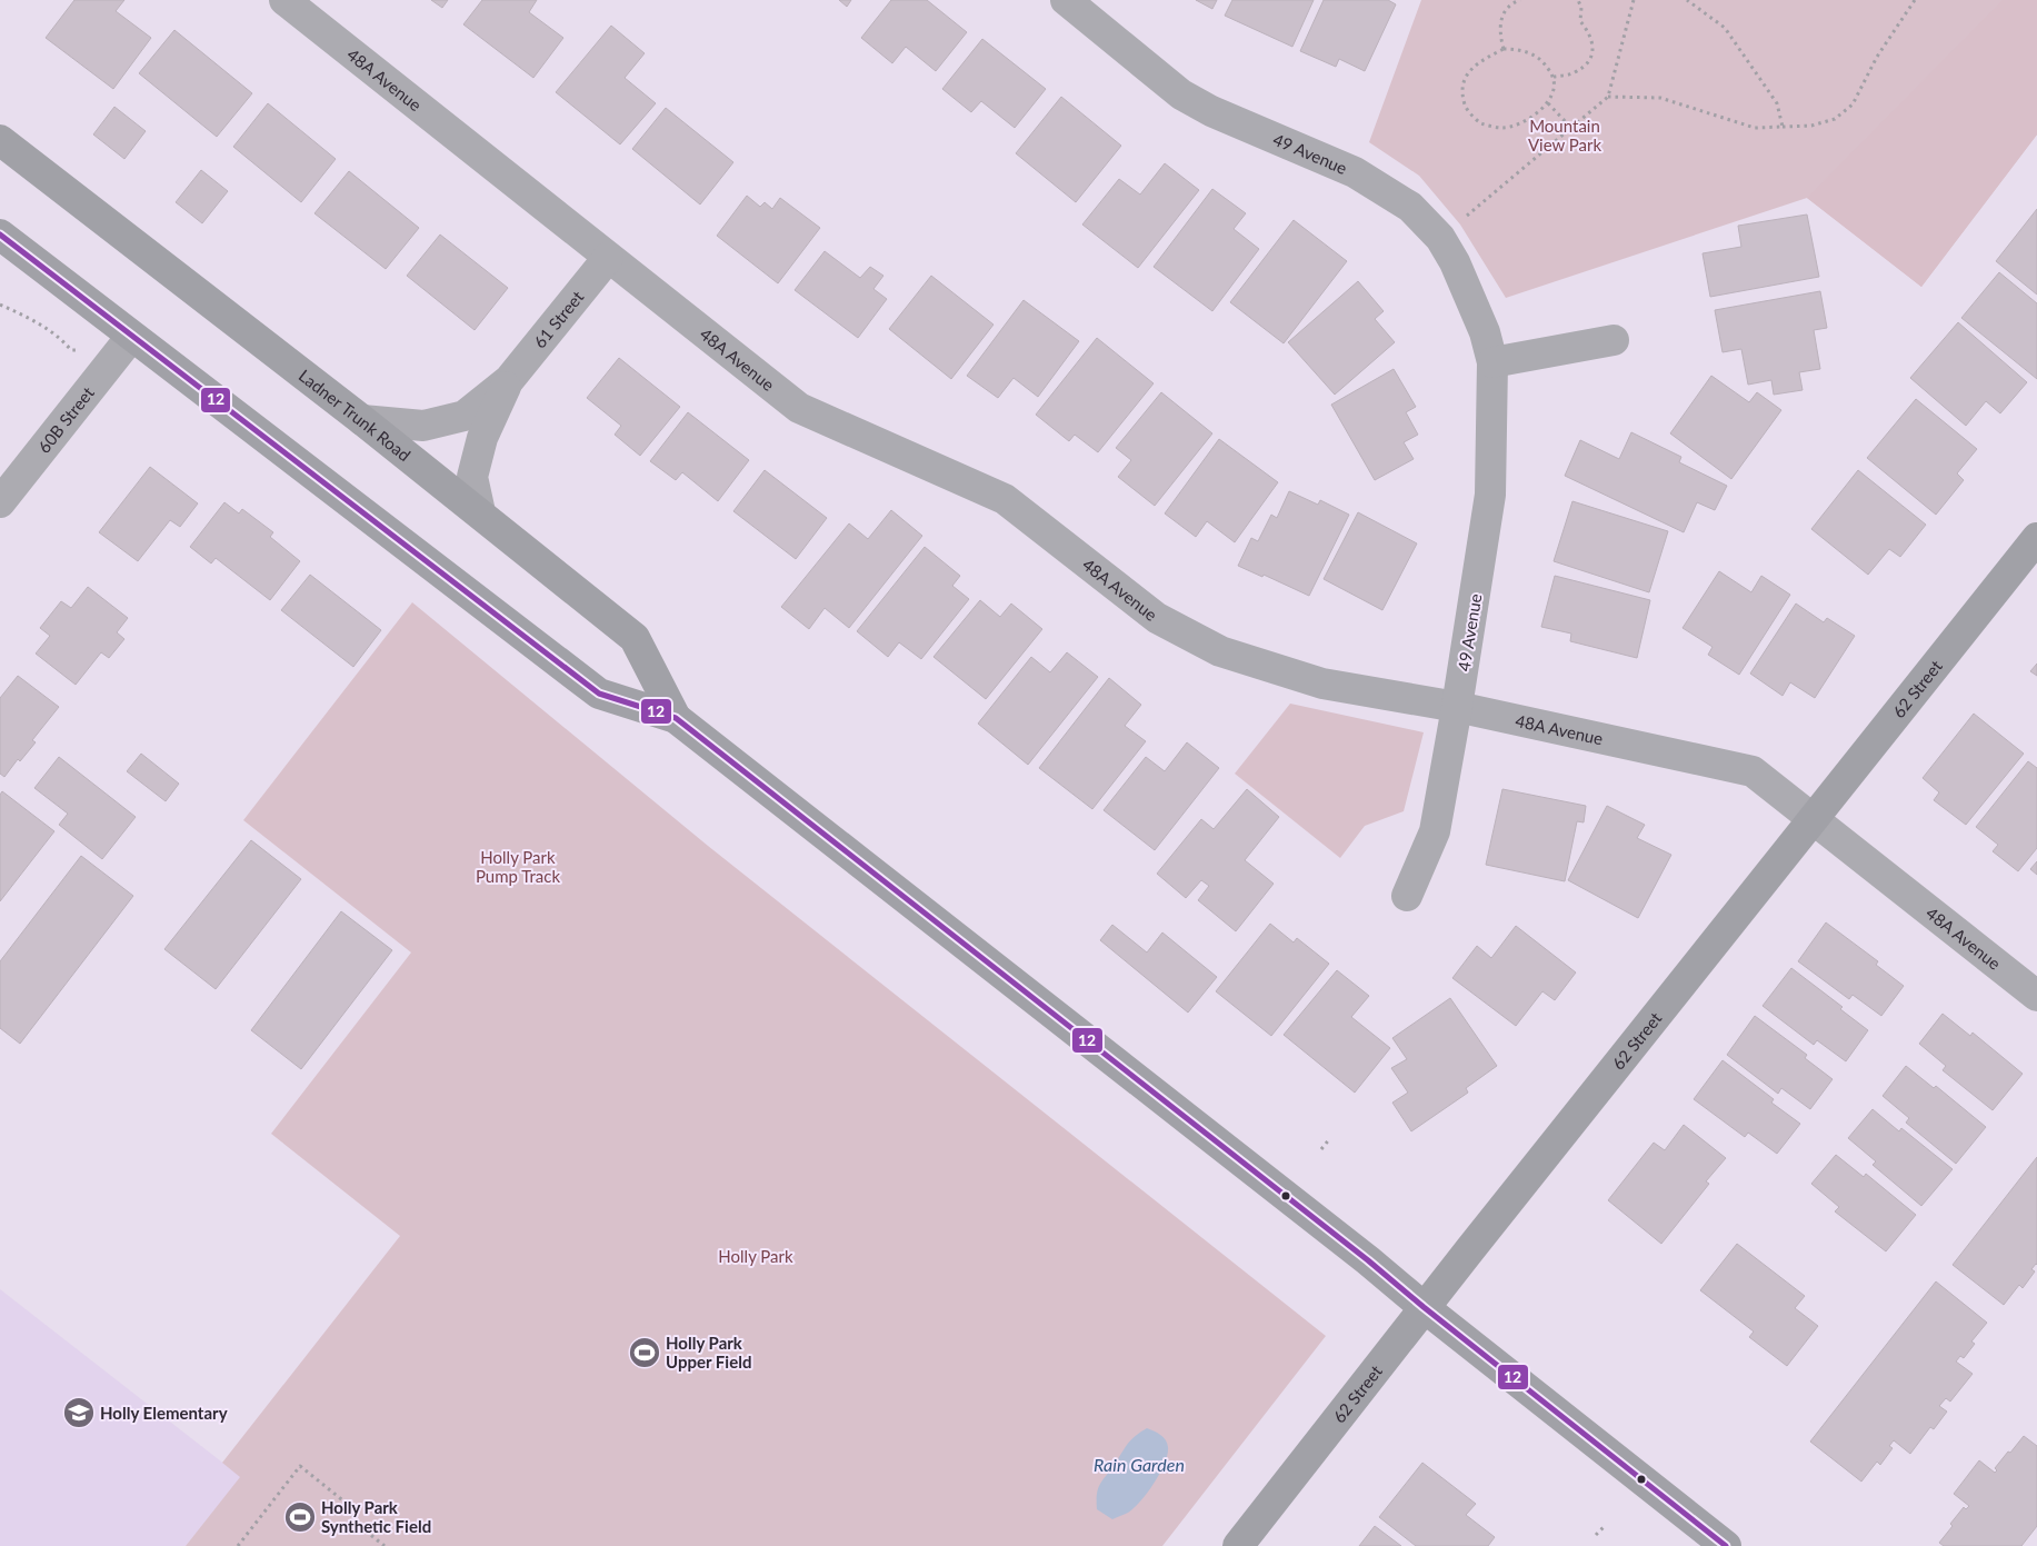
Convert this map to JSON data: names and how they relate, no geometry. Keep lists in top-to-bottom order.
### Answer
{
  "streets": {
    "main road": ["Ladner Trunk Road", "62 Street"],
    "street": [
      "48A Avenue",
      "49 Avenue",
      "61 Street",
      "60B Street"
    ]
  },
  "crossings": [
    ["48A Avenue", "49 Avenue"],
    ["48A Avenue", "61 Street"],
    ["48A Avenue", "62 Street"],
    ["61 Street", "Ladner Trunk Road"],
    ["Ladner Trunk Road", "60B Street"],
    ["Ladner Trunk Road", "62 Street"]
  ],
  "water": ["Rain Garden"],
  "parks": ["Mountain View Park", "Holly Park Pump Track", "Holly Park"],
  "places": {
    "sports": ["Holly Park Upper Field", "Holly Park Synthetic Field"],
    "school or university": ["Holly Elementary"]
  },
  "lines": ["transit line 12"]
}
